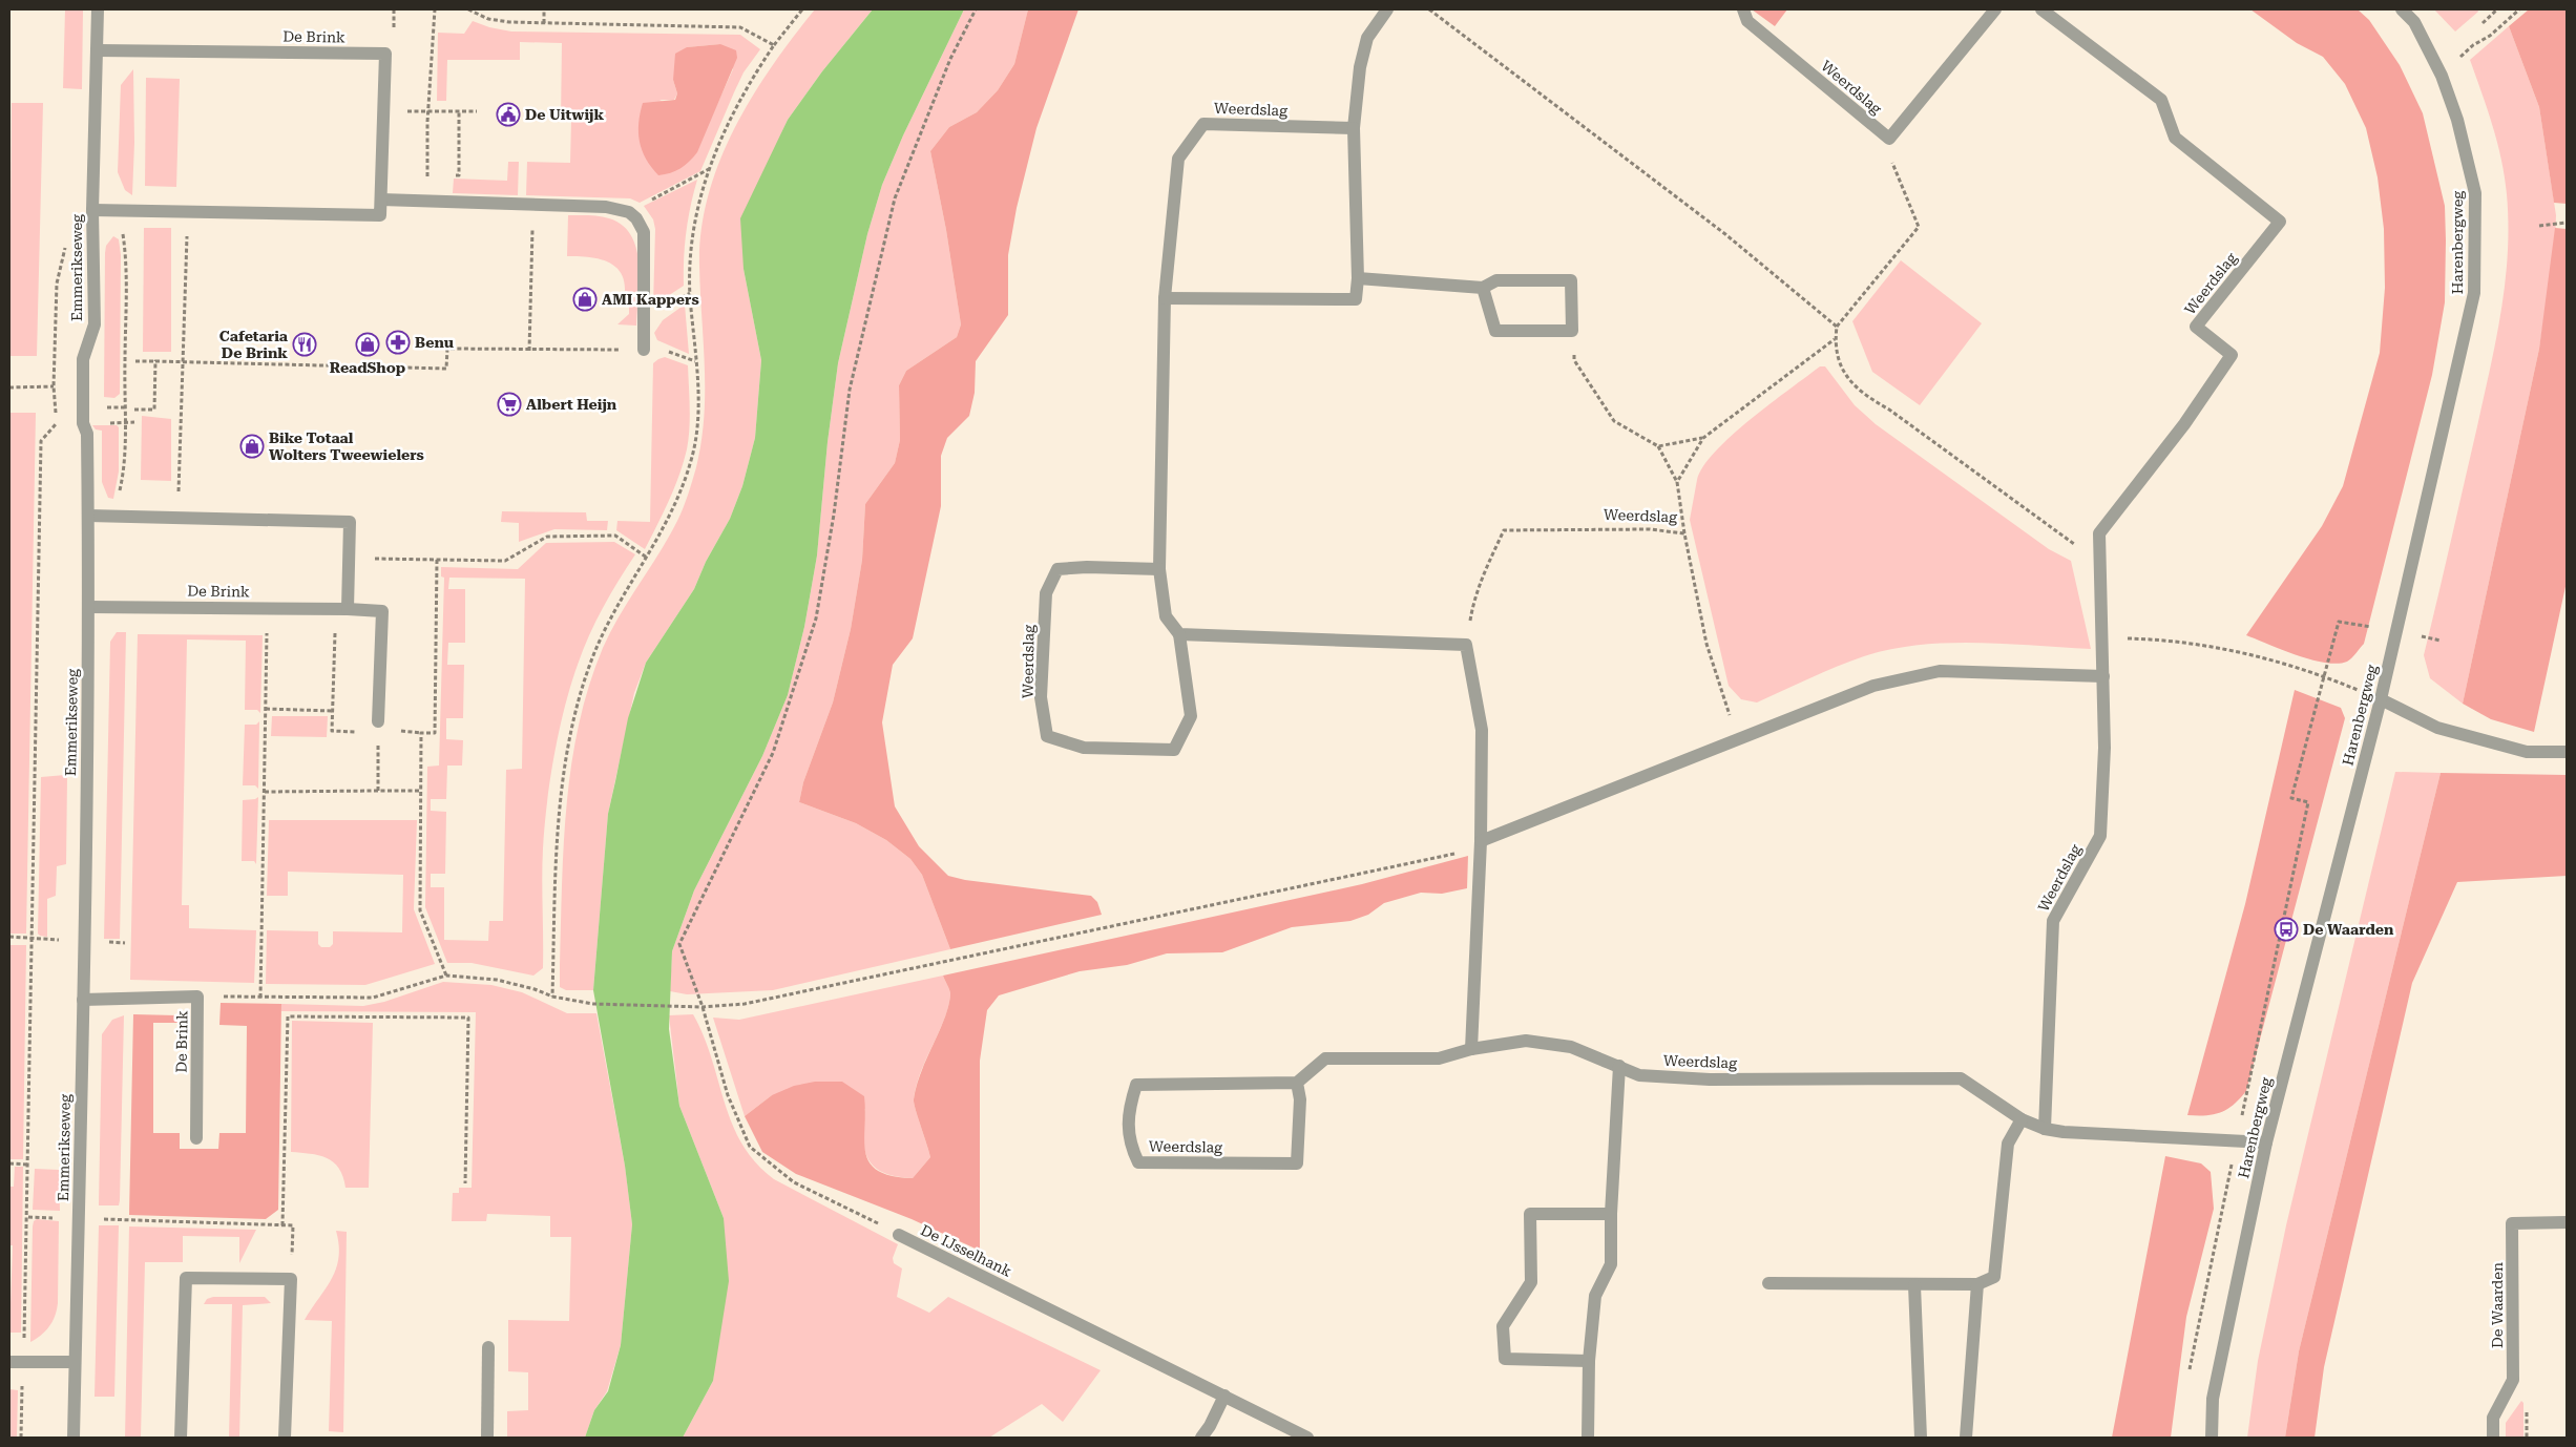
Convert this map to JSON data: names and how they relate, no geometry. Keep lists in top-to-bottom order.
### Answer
{
  "streets": {
    "street": [
      "De Brink",
      "Weerdslag",
      "Harenbergweg",
      "Emmerikseweg",
      "De IJsselhank",
      "De Waarden"
    ]
  },
  "crossings": [
    ["De Brink", "Emmerikseweg"],
    ["Weerdslag", "Harenbergweg"]
  ],
  "places": {
    "public building": ["De Uitwijk"],
    "shop": ["AMI Kappers", "ReadShop", "Bike Totaal Wolters Tweewielers"],
    "pharmacy": ["Benu"],
    "restaurant": ["Cafetaria De Brink"],
    "supermarket": ["Albert Heijn"],
    "bus stop": ["De Waarden"]
  }
}
